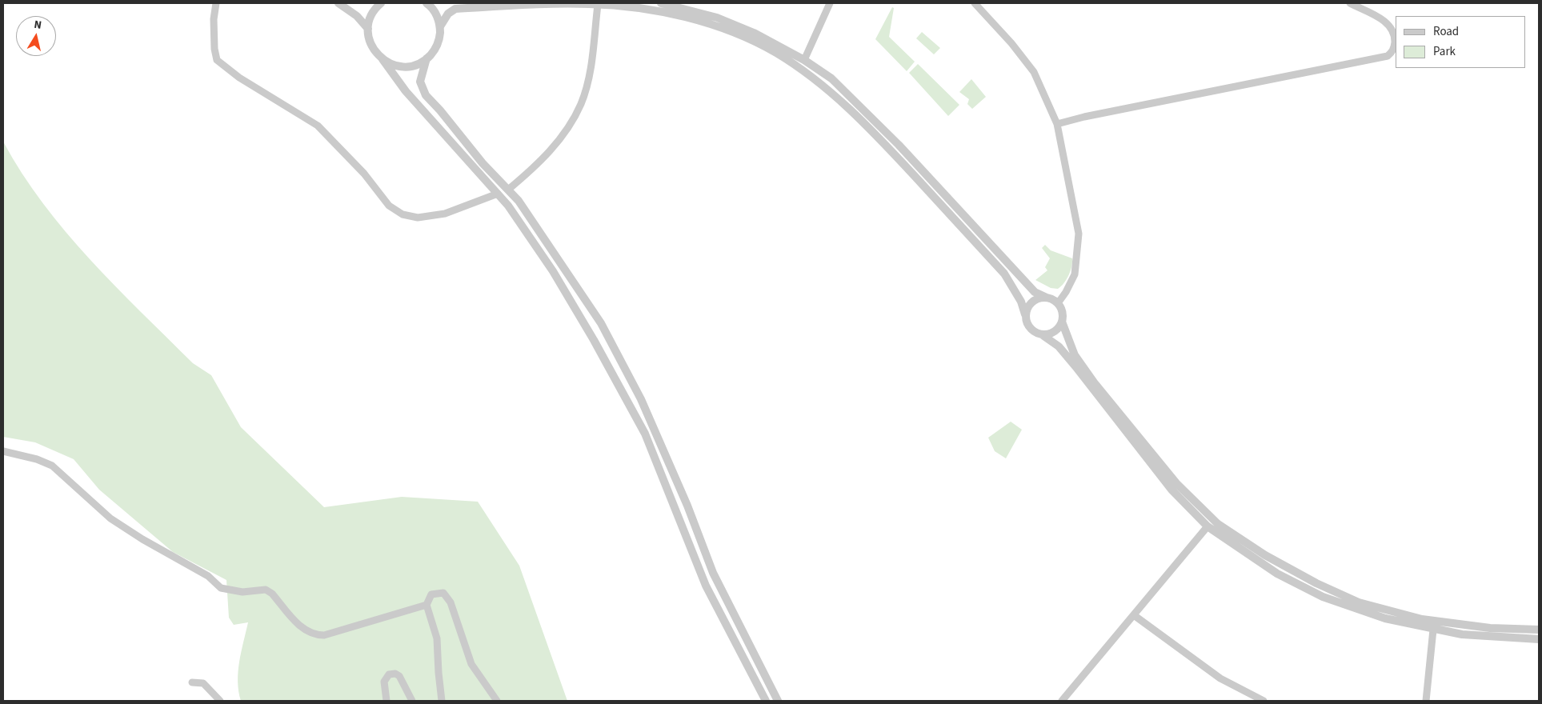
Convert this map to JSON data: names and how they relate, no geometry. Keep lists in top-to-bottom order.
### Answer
{
  "legend": ["Road", "Park"],
  "north": "top"
}
